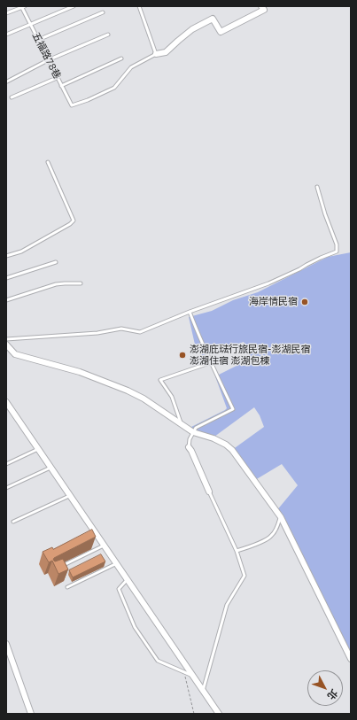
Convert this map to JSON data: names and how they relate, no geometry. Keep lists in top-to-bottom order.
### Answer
{
  "streets": {
    "lane": ["五福路78巷"]
  },
  "places": ["海岸情民宿", "澎湖庇琺行旅民宿-澎湖民宿 澎湖住宿 澎湖包棟"],
  "north": "bottom right"
}
